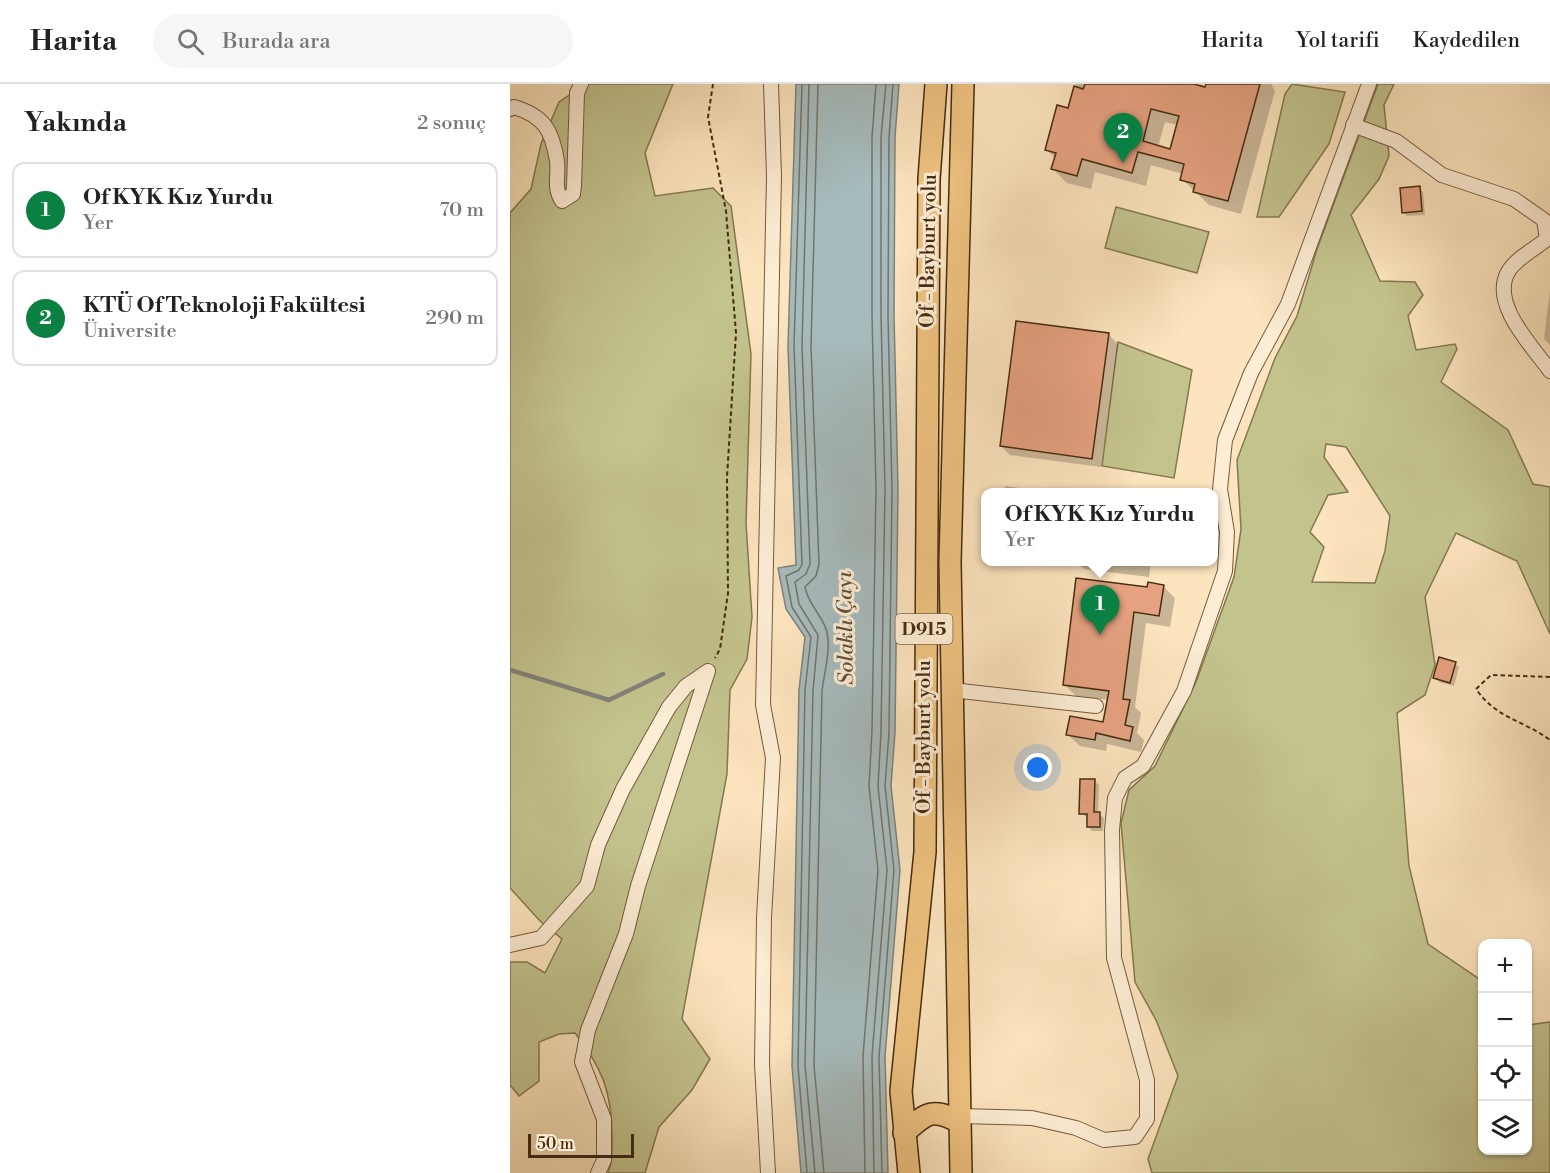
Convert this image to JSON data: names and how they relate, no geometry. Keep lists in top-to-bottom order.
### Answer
{
  "streets": {
    "highway": ["Of - Bayburt yolu", "D915"]
  },
  "water": ["Solaklı Çayı"],
  "scale_bar": "50 m",
  "page": {
    "header": "Harita",
    "search": "Burada ara",
    "nav": ["Harita", "Yol tarifi", "Kaydedilen"],
    "heading": ["Yakında", "2 sonuç"],
    "pins": ["2", "1"],
    "list": [
      {
        "mark": "1",
        "name": "Of KYK Kız Yurdu",
        "note": "Yer",
        "value": "70 m"
      },
      {
        "mark": "2",
        "name": "KTÜ Of Teknoloji Fakültesi",
        "note": "Üniversite",
        "value": "290 m"
      }
    ],
    "popup": ["Of KYK Kız Yurdu", "Yer"],
    "map_buttons": ["+", "−"],
    "scale": "50 m"
  }
}
